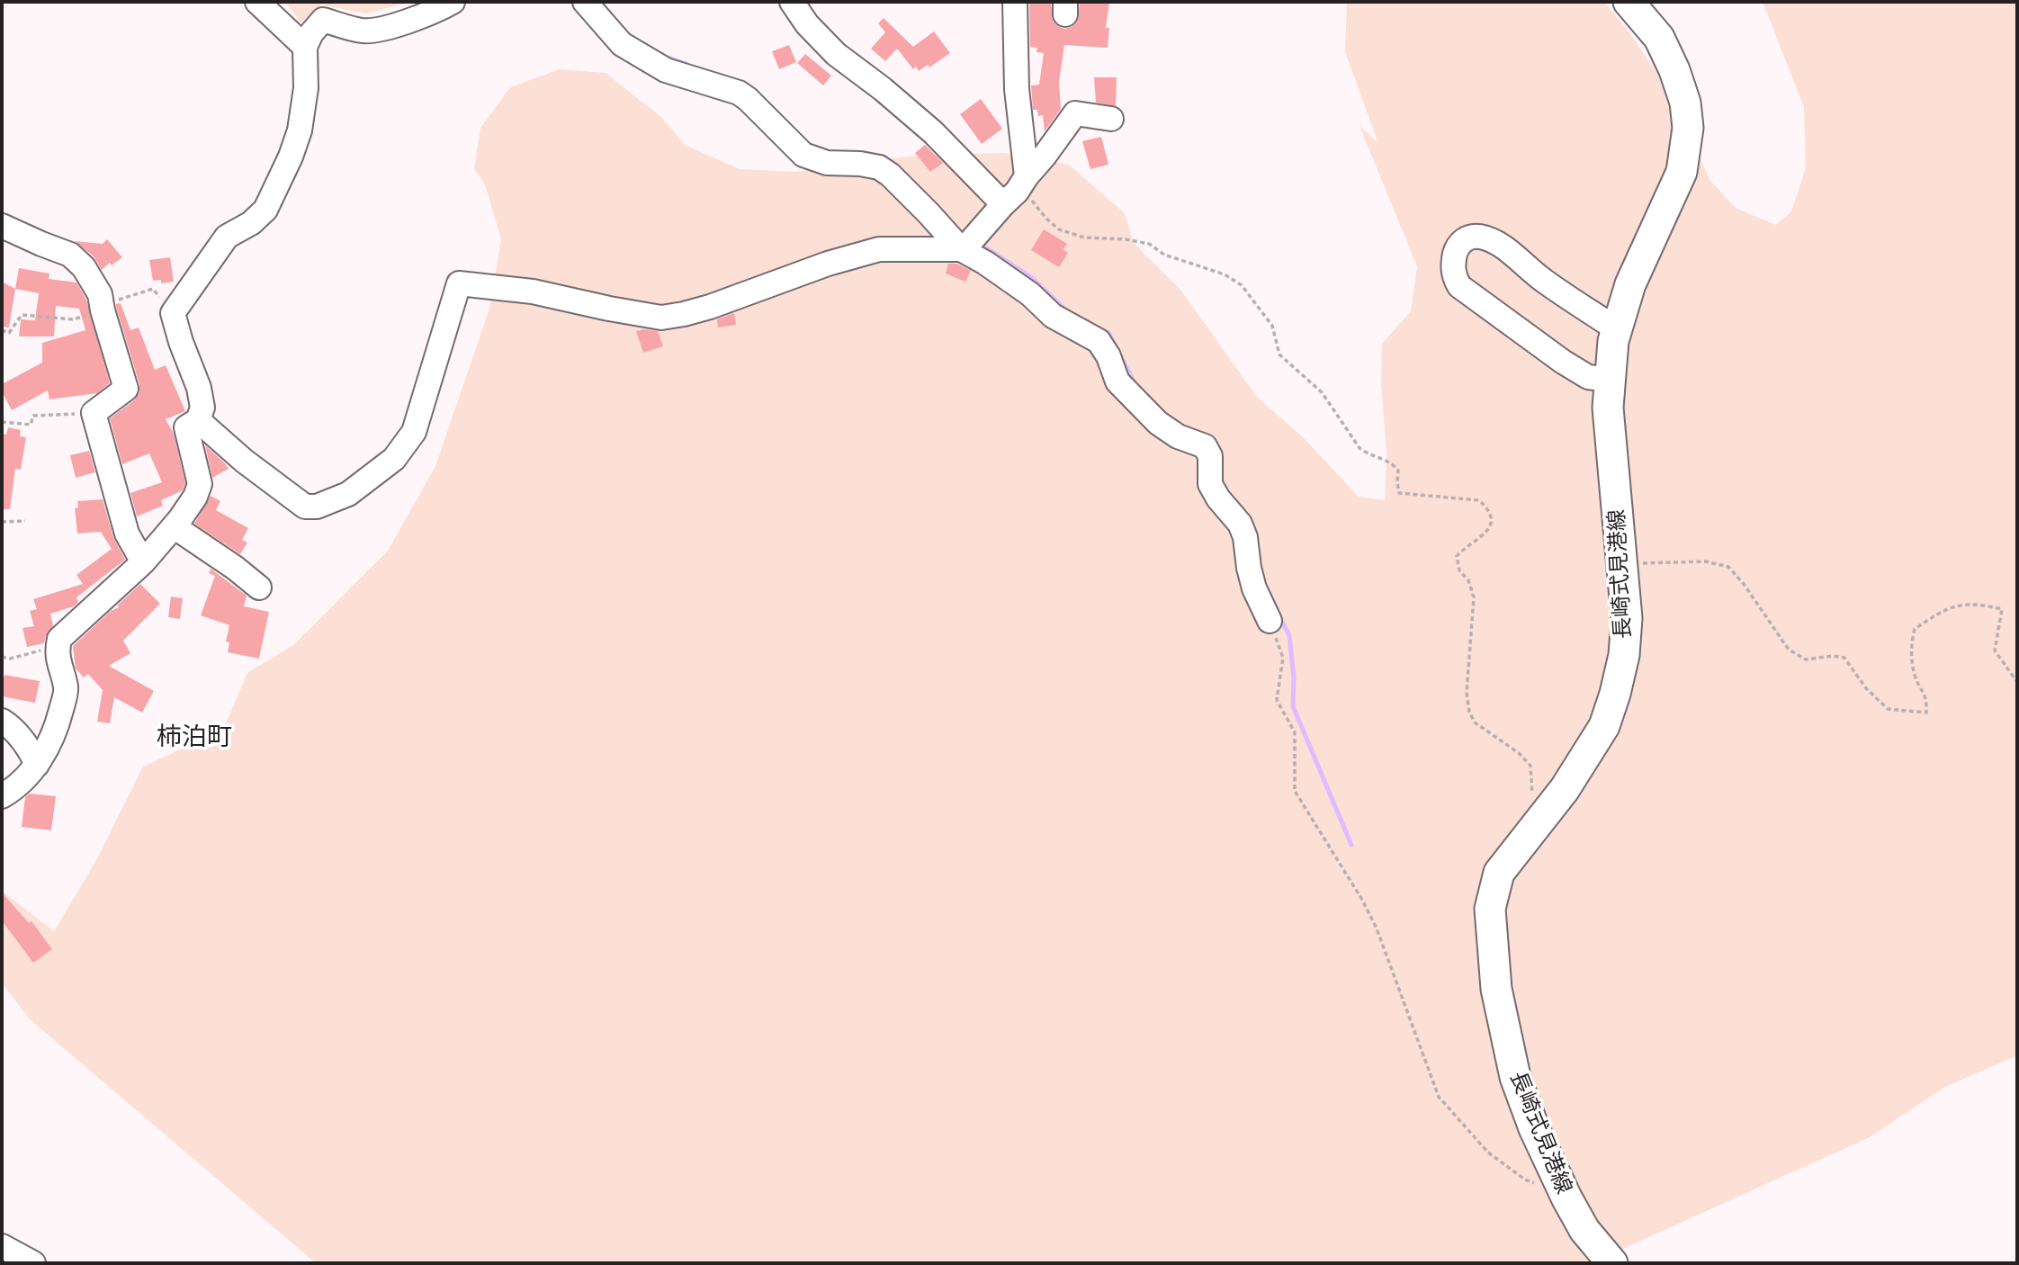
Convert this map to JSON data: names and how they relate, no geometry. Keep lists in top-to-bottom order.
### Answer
{
  "streets": {
    "main road": ["長崎式見港線"]
  },
  "districts": ["柿泊町"]
}
